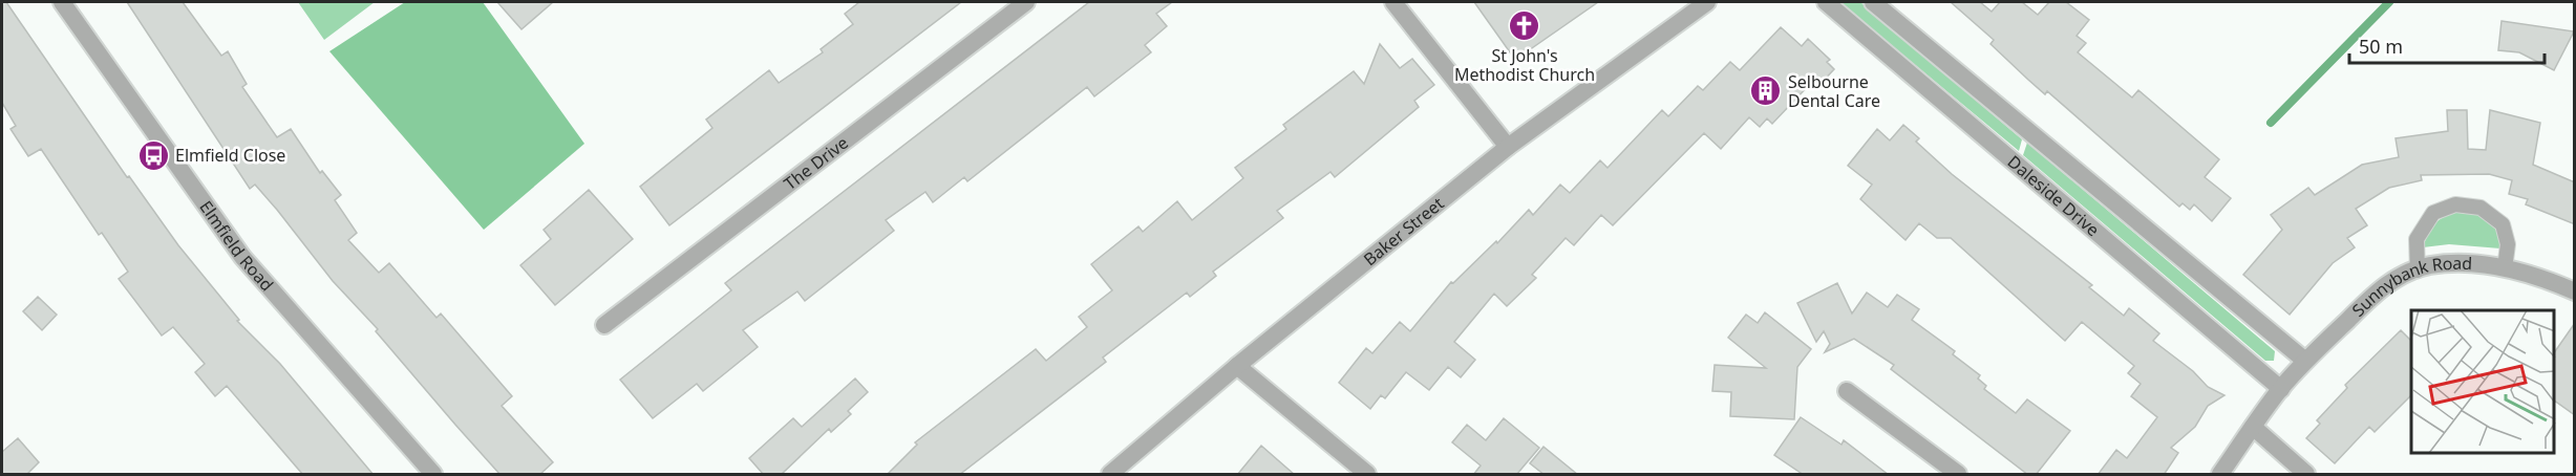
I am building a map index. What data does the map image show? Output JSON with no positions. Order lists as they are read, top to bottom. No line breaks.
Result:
{"streets":{"street":["The Drive","Daleside Drive","Baker Street","Elmfield Road","Sunnybank Road"]},"crossings":[["Daleside Drive","Sunnybank Road"]],"places":{"church":["St John's Methodist Church"],"building":["Selbourne Dental Care"],"bus stop":["Elmfield Close"]},"scale_bar":"50 m"}
